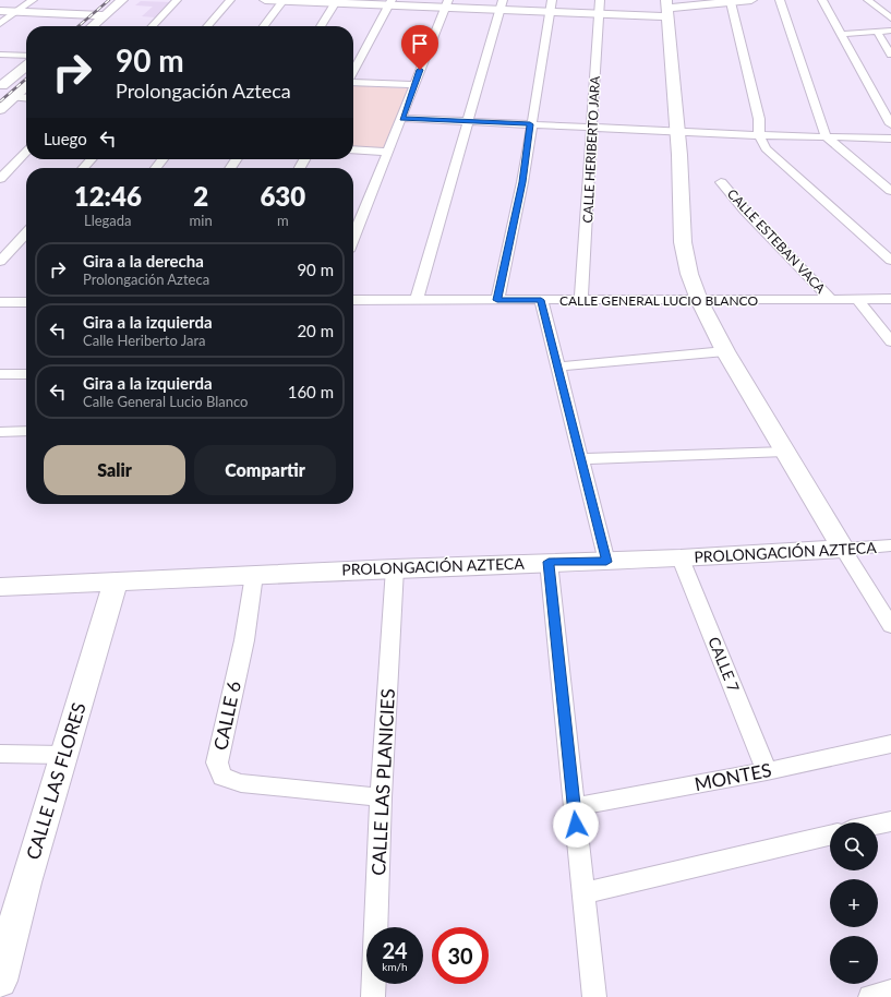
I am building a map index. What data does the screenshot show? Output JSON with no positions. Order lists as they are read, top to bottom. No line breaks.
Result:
{"streets":{"street":["CALLE HERIBERTO JARA","CALLE ESTEBAN VACA","CALLE GENERAL LUCIO BLANCO","PROLONGACIÓN AZTECA","CALLE 7","CALLE 6","MONTES","CALLE LAS FLORES","CALLE LAS PLANICIES"]},"crossings":[["CALLE HERIBERTO JARA","CALLE GENERAL LUCIO BLANCO"],["CALLE ESTEBAN VACA","CALLE GENERAL LUCIO BLANCO"],["PROLONGACIÓN AZTECA","CALLE 7"],["PROLONGACIÓN AZTECA","CALLE 6"],["PROLONGACIÓN AZTECA","CALLE LAS FLORES"],["PROLONGACIÓN AZTECA","CALLE LAS PLANICIES"],["CALLE 7","MONTES"],["CALLE 6","CALLE LAS PLANICIES"]],"page":{"turn":["90 m","Prolongación Azteca"],"then":"Luego","eta":["12:46","Llegada","2","min","630","m"],"list":[{"name":"Gira a la derecha","note":"Prolongación Azteca","value":"90 m"},{"name":"Gira a la izquierda","note":"Calle Heriberto Jara","value":"20 m"},{"name":"Gira a la izquierda","note":"Calle General Lucio Blanco","value":"160 m"}],"buttons":["Salir","Compartir"],"map_buttons":["+","−"],"speed":"24 km/h","limit":"30"}}
